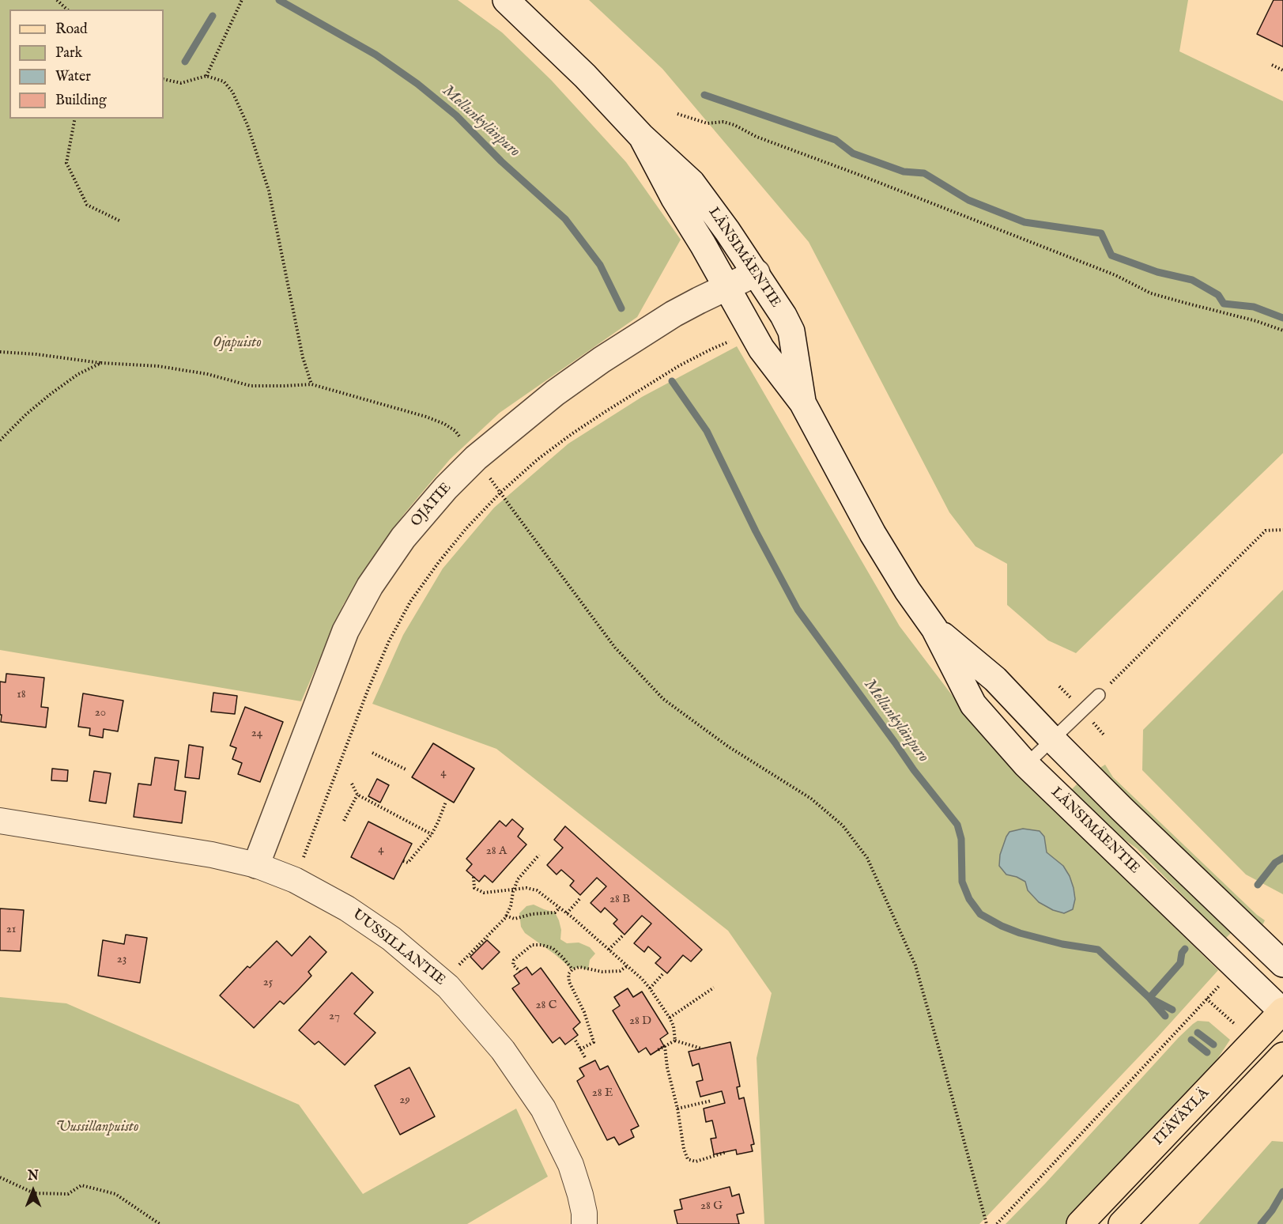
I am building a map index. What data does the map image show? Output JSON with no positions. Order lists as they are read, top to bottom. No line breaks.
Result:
{"streets":{"main road":["LÄNSIMÄENTIE","OJATIE","ITÄVÄYLÄ"],"street":["UUSSILLANTIE"]},"crossings":[["LÄNSIMÄENTIE","OJATIE"],["LÄNSIMÄENTIE","ITÄVÄYLÄ"],["OJATIE","UUSSILLANTIE"]],"water":["Mellunkylänpuro"],"parks":["Ojapuisto","Uussillanpuisto"],"house_numbers":["18","20","24","4","4","28 A","28 B","21","23","25","28 C","27","28 D","28 E","29","28 G"],"legend":["Road","Park","Water","Building"],"north":"top"}
